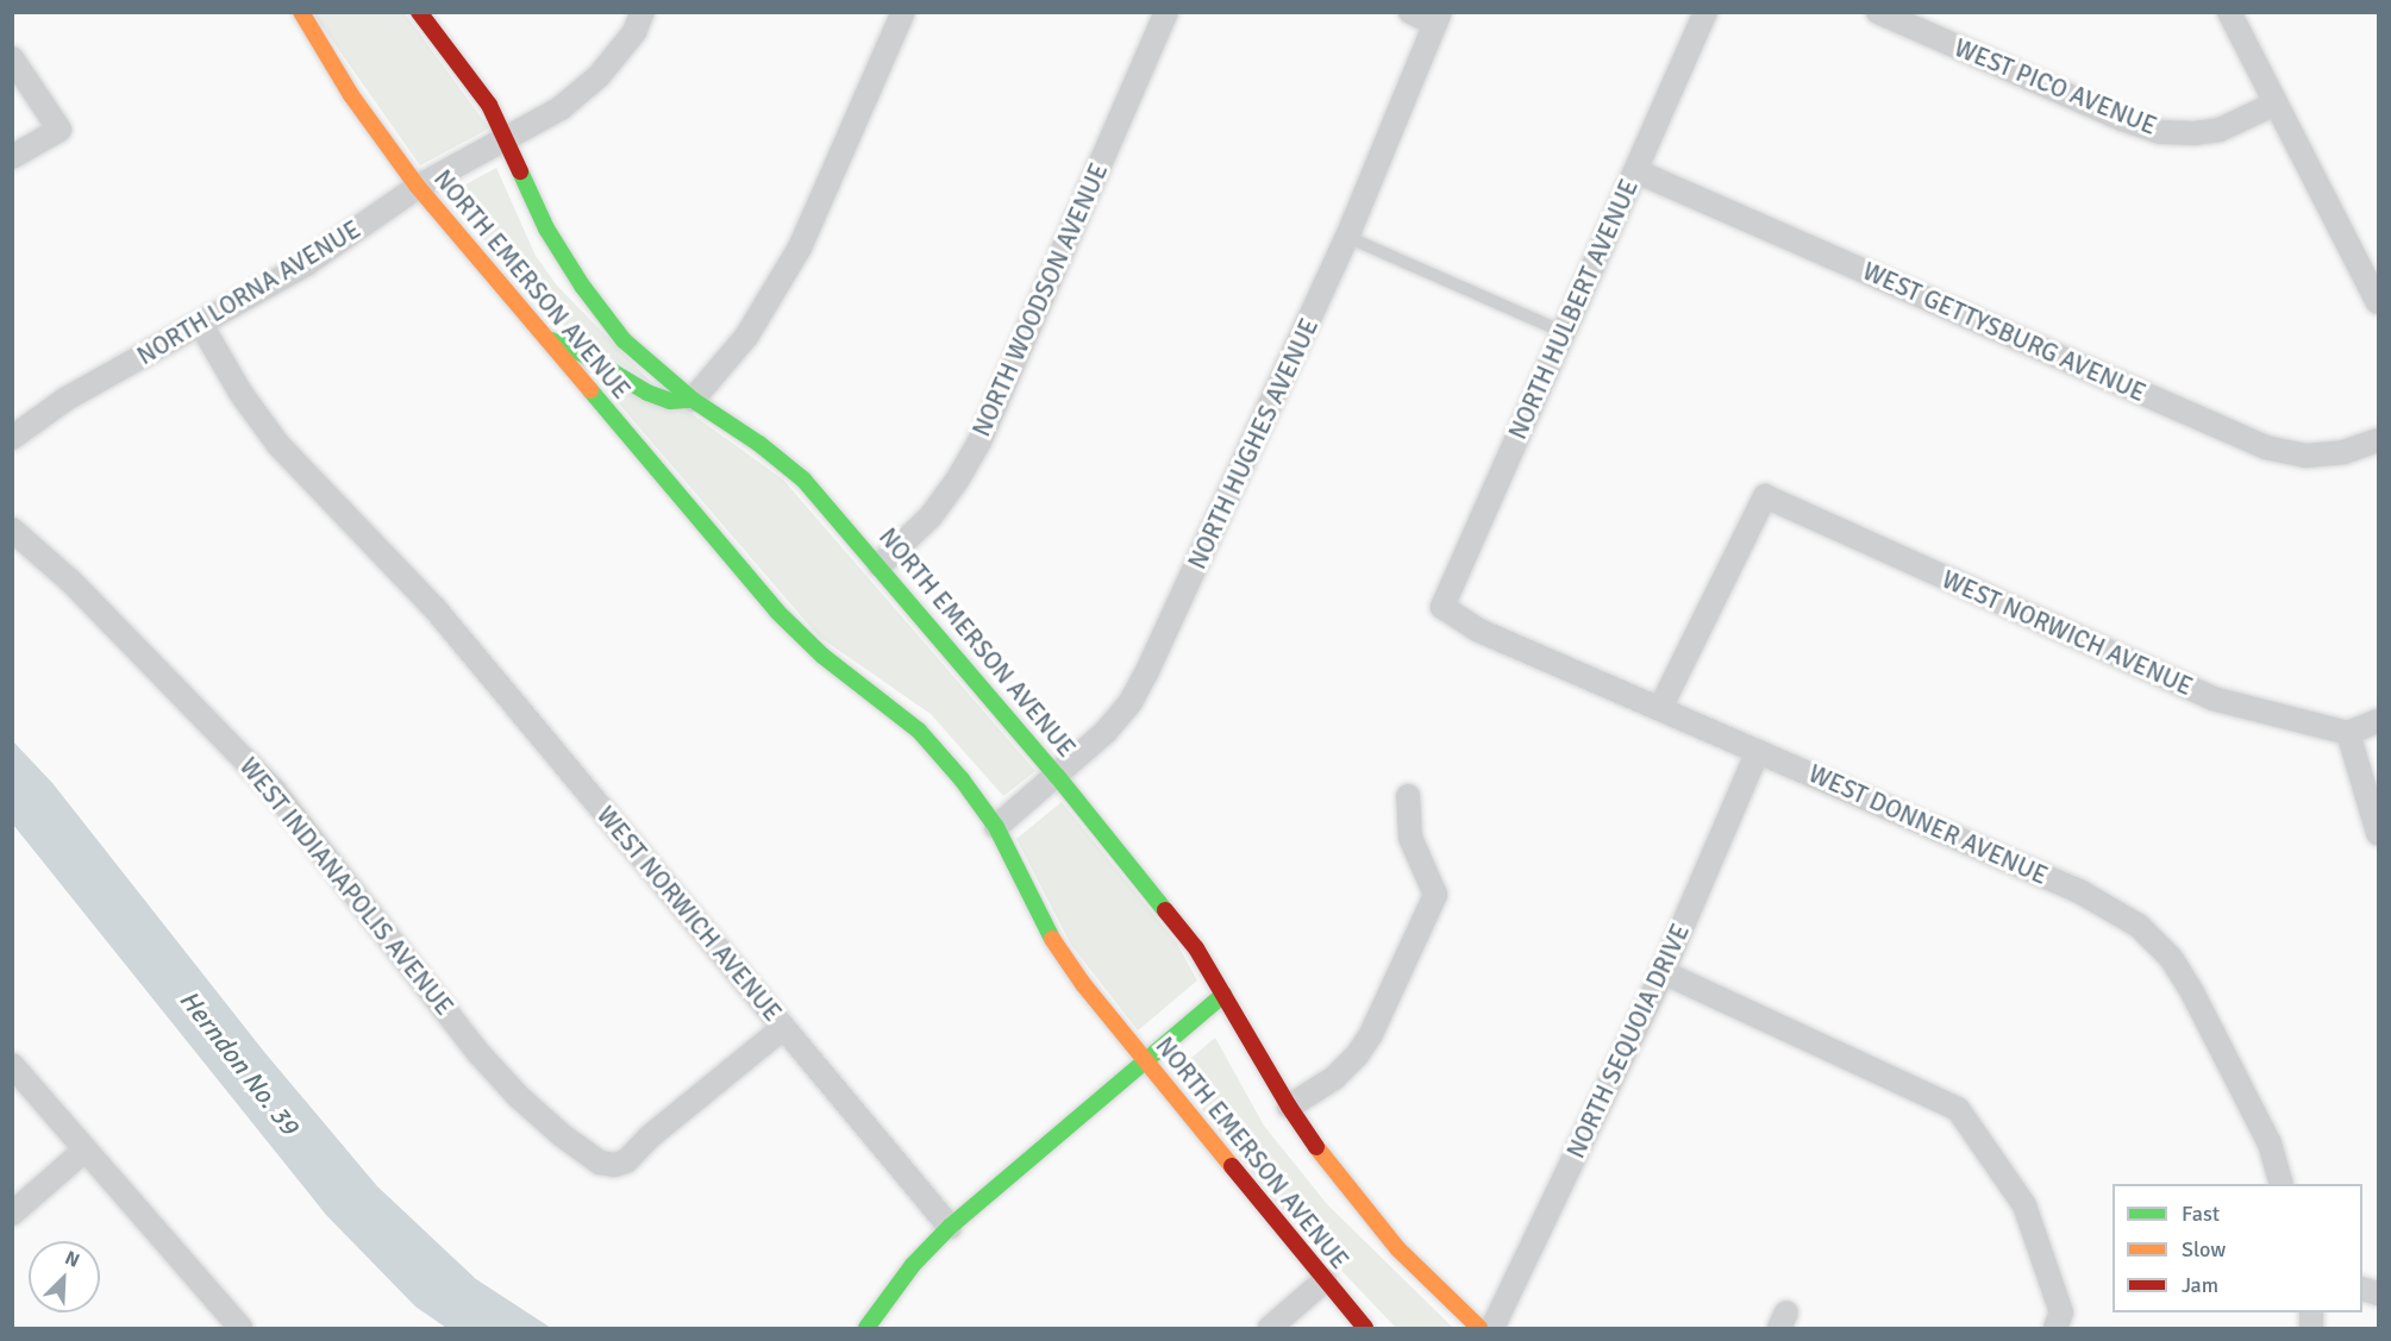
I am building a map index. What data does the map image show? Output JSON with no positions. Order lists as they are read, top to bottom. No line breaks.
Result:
{"streets":{"street":["WEST PICO AVENUE","NORTH EMERSON AVENUE","NORTH LORNA AVENUE","NORTH WOODSON AVENUE","NORTH HULBERT AVENUE","WEST GETTYSBURG AVENUE","NORTH HUGHES AVENUE","WEST NORWICH AVENUE","WEST DONNER AVENUE","WEST INDIANAPOLIS AVENUE","NORTH SEQUOIA DRIVE"]},"crossings":[["NORTH EMERSON AVENUE","NORTH LORNA AVENUE"],["NORTH EMERSON AVENUE","NORTH WOODSON AVENUE"],["NORTH EMERSON AVENUE","NORTH HUGHES AVENUE"],["NORTH LORNA AVENUE","WEST NORWICH AVENUE"],["NORTH HULBERT AVENUE","WEST GETTYSBURG AVENUE"],["NORTH HULBERT AVENUE","WEST DONNER AVENUE"],["WEST NORWICH AVENUE","WEST DONNER AVENUE"],["WEST NORWICH AVENUE","WEST INDIANAPOLIS AVENUE"],["WEST DONNER AVENUE","NORTH SEQUOIA DRIVE"]],"water":["Herndon No. 39"],"legend":["Fast","Slow","Jam"],"north":"top right"}
